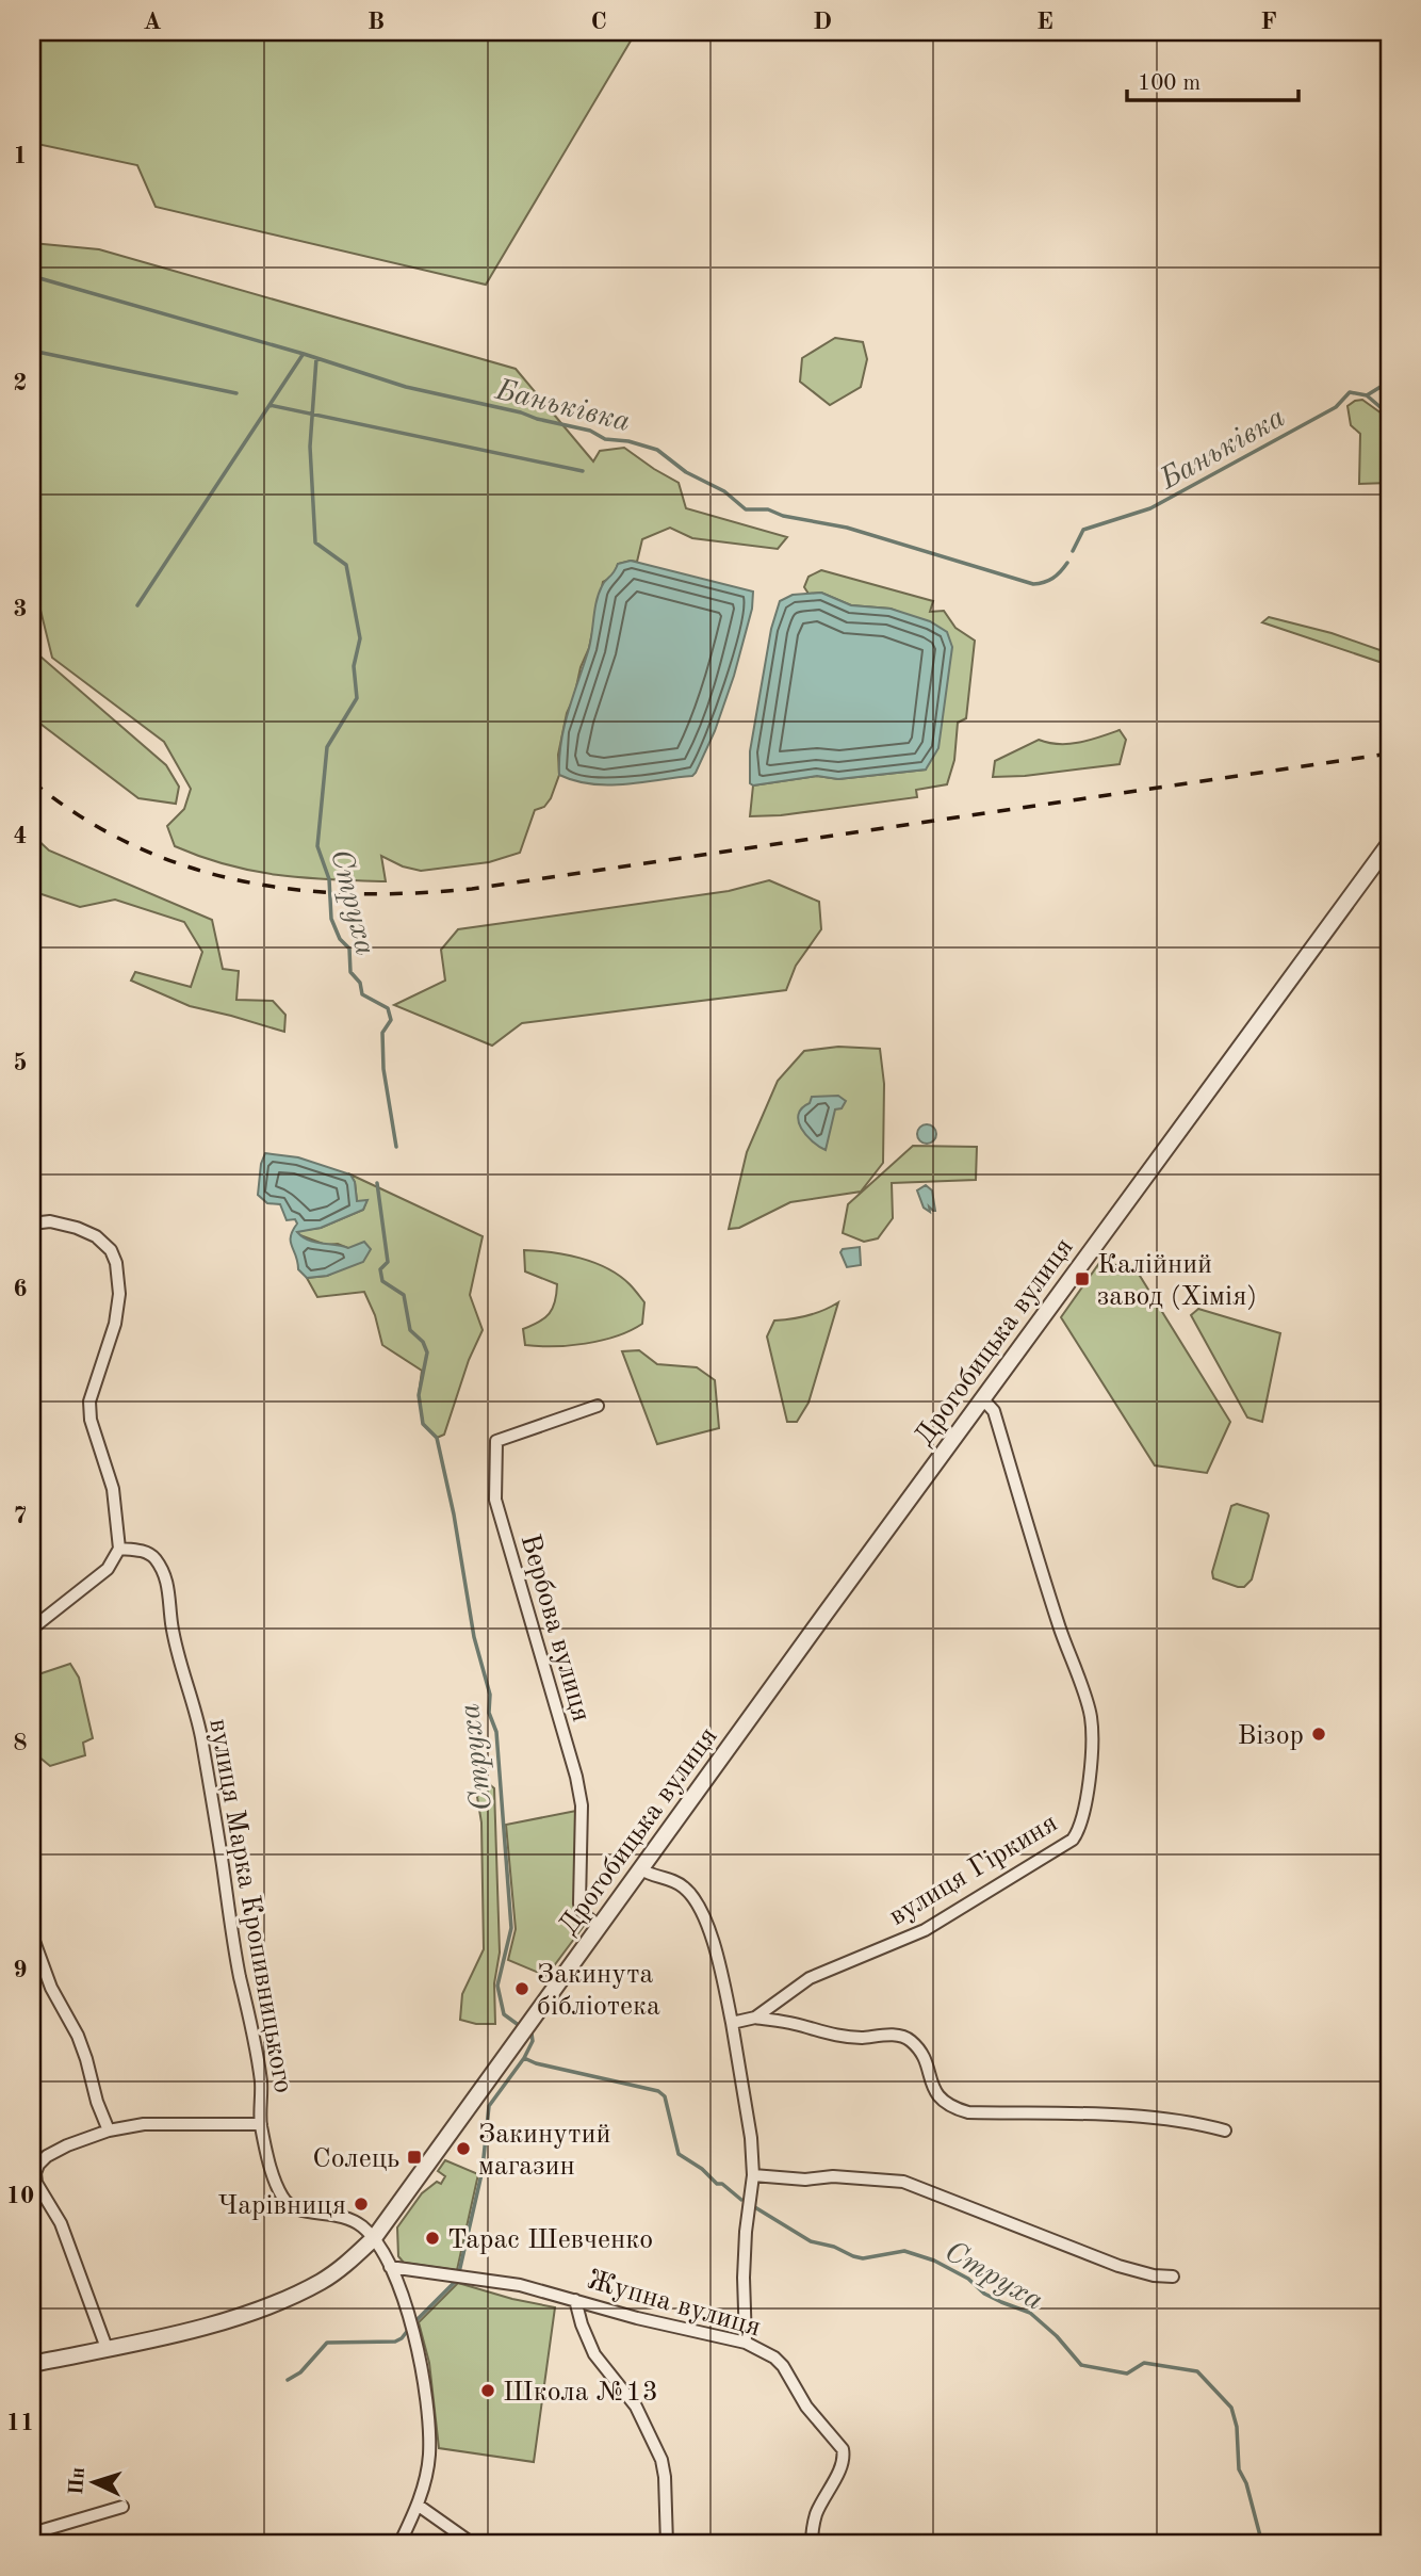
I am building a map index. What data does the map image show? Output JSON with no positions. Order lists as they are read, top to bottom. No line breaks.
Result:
{"streets":{"street":["Дрогобицька вулиця","Вербова вулиця","вулиця Гіркиня","вулиця Марка Кропивницького","Жупна вулиця"]},"crossings":[["Дрогобицька вулиця","Вербова вулиця"],["Дрогобицька вулиця","вулиця Гіркиня"],["Дрогобицька вулиця","вулиця Марка Кропивницького"]],"water":["Баньківка","Струха"],"places":{"transit":["Калійний завод (Хімія)","Солець"],"other":["Візор","Закинута бібліотека","Закинутий магазин","Чарівниця","Тарас Шевченко","Школа №13"]},"scale_bar":"100 m","north":"left","grid":{"columns":["A","B","C","D","E","F"],"rows":["1","2","3","4","5","6","7","8","9","10","11"]}}
